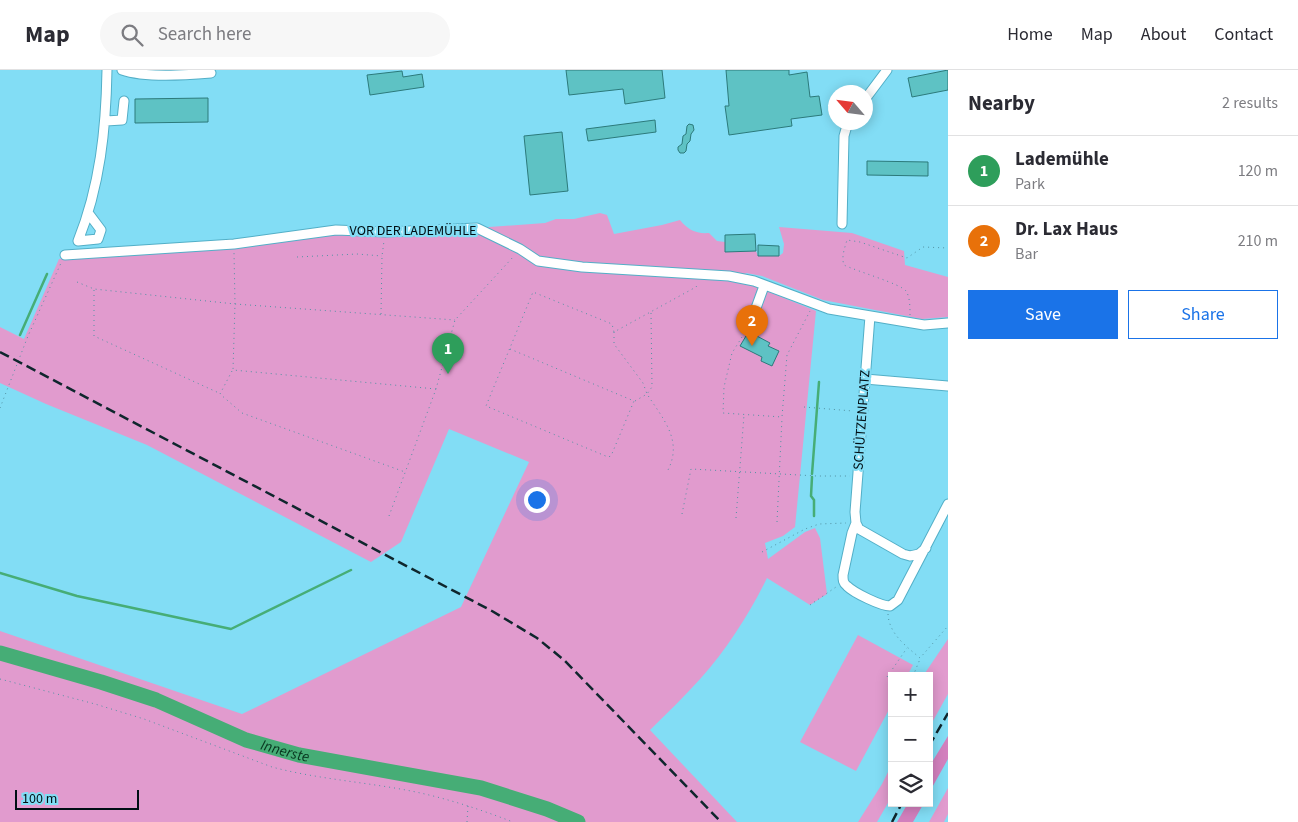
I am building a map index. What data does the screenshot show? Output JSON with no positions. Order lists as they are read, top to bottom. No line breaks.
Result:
{"streets":{"street":["VOR DER LADEMÜHLE","SCHÜTZENPLATZ"]},"crossings":[["VOR DER LADEMÜHLE","SCHÜTZENPLATZ"]],"water":["Innerste"],"scale_bar":"100 m","north":"top left","page":{"header":"Map","search":"Search here","nav":["Home","Map","About","Contact"],"heading":["Nearby","2 results"],"list":[{"mark":"1","name":"Lademühle","note":"Park","value":"120 m"},{"mark":"2","name":"Dr. Lax Haus","note":"Bar","value":"210 m"}],"buttons":["Save","Share"],"pins":["2","1"],"map_buttons":["+","−"],"scale":"100 m"}}
